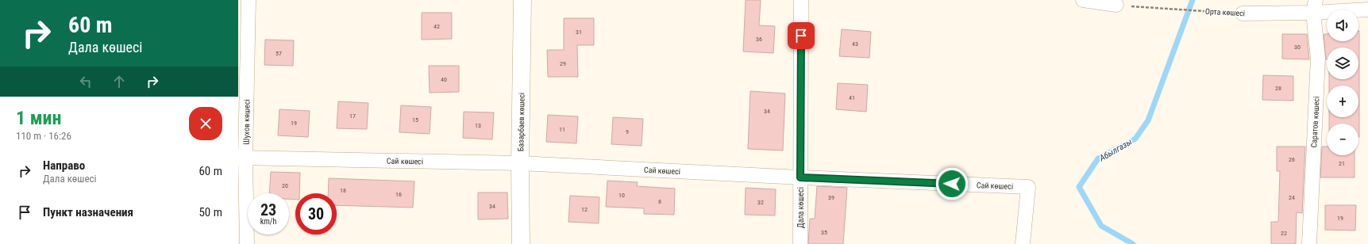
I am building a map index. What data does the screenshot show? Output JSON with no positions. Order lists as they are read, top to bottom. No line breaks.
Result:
{"streets":{"street":["Орта көшесі","Шухов көшесі","Базарбаев көшесі","Саратов көшесі","Сай көшесі","Дала көшесі"]},"crossings":[["Орта көшесі","Саратов көшесі"],["Шухов көшесі","Сай көшесі"],["Базарбаев көшесі","Сай көшесі"],["Сай көшесі","Дала көшесі"]],"water":["Абылгазы"],"house_numbers":["42","31","36","43","30","57","29","40","28","41","34","17","15","19","13","11","9","26","21","20","18","16","10","39","24","8","32","34","12","19","35","22"],"page":{"turn":["60 m","Дала көшесі"],"map_buttons":["+","−"],"heading":["1 мин","110 m · 16:26"],"list":[{"name":"Направо","note":"Дала көшесі","value":"60 m"},{"name":"Пункт назначения","value":"50 m"}],"speed":"23 km/h","limit":"30"}}
